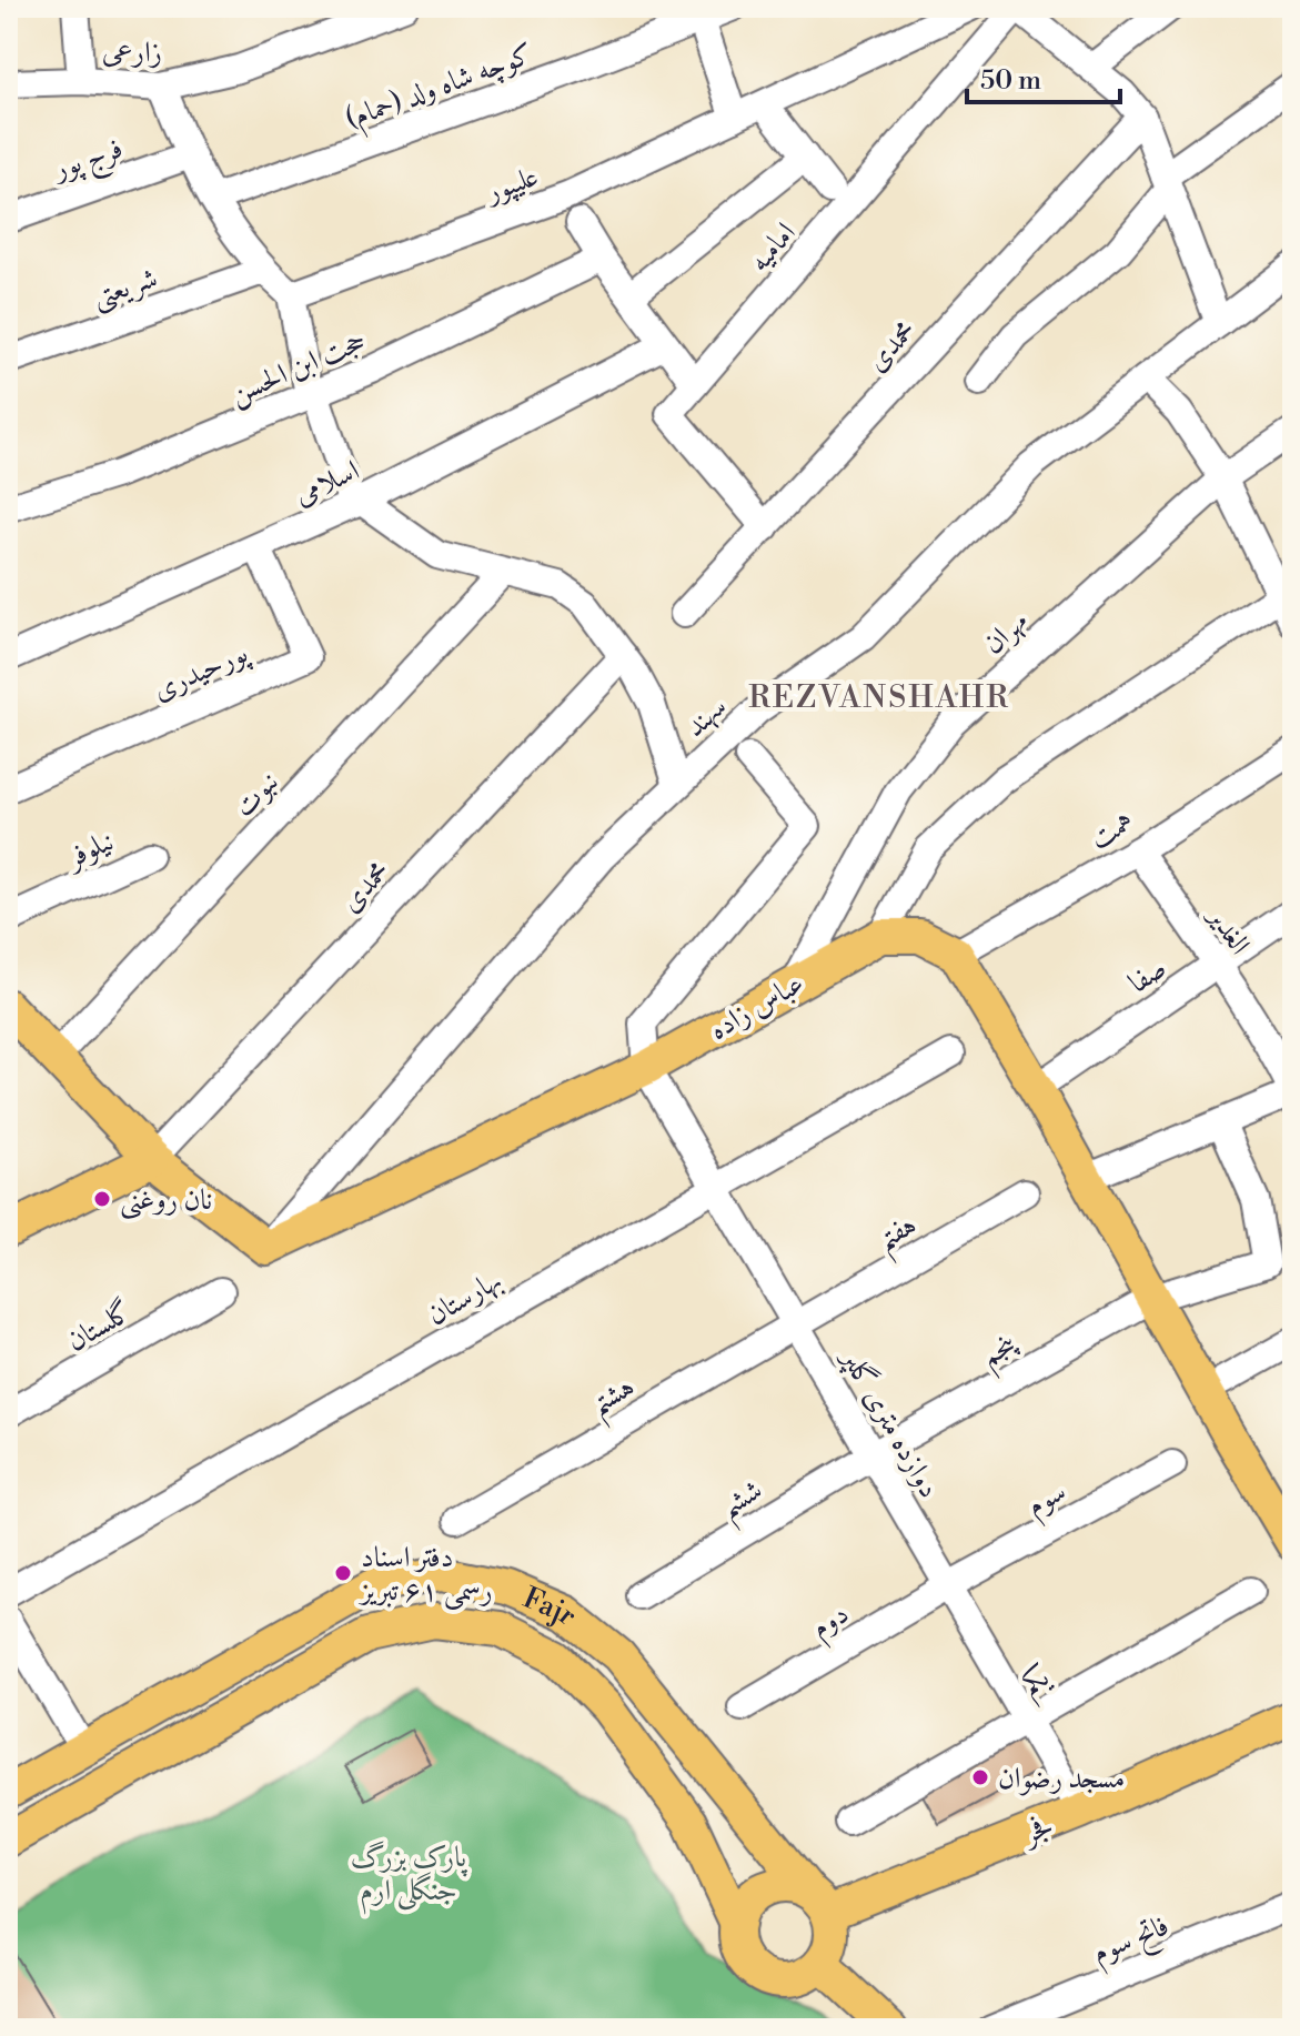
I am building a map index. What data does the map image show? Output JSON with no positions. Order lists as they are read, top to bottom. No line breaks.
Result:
{"streets":{"main road":["عباس زاده","Fajr","فجر"],"street":["زارعی","کوچه شاه ولد (حمام)","فرج پور","علیپور","امامیه","شریعتی","محمدی","حجت ابن الحسن","اسلامی","مهران","پورحیدری","سهند","نبوت","همت","نیلوفر","الغدیر","صفا","هفتم","بهارستان","گلستان","پنجم","هشتم","دوازده متری گلپر","ششم","سوم","دوم","یکم","فاتح سوم"]},"crossings":[["امامیه","محمدی"],["اسلامی","پورحیدری"],["مهران","عباس زاده"],["سهند","عباس زاده"],["همت","الغدیر"],["الغدیر","صفا"],["عباس زاده","دوازده متری گلپر"],["هفتم","هشتم"],["هفتم","دوازده متری گلپر"],["بهارستان","دوازده متری گلپر"],["پنجم","دوازده متری گلپر"],["پنجم","ششم"],["هشتم","دوازده متری گلپر"],["دوازده متری گلپر","ششم"],["دوازده متری گلپر","سوم"],["دوازده متری گلپر","دوم"],["دوازده متری گلپر","یکم"],["دوازده متری گلپر","فجر"],["سوم","دوم"],["Fajr","فجر"]],"districts":["REZVANSHAHR"],"parks":["پارک بزرگ جنگلی ارم"],"places":["نان روغنی","دفتر اسناد رسمی ۶۱ تبریز","مسجد رضوان"],"scale_bar":"50 m"}
